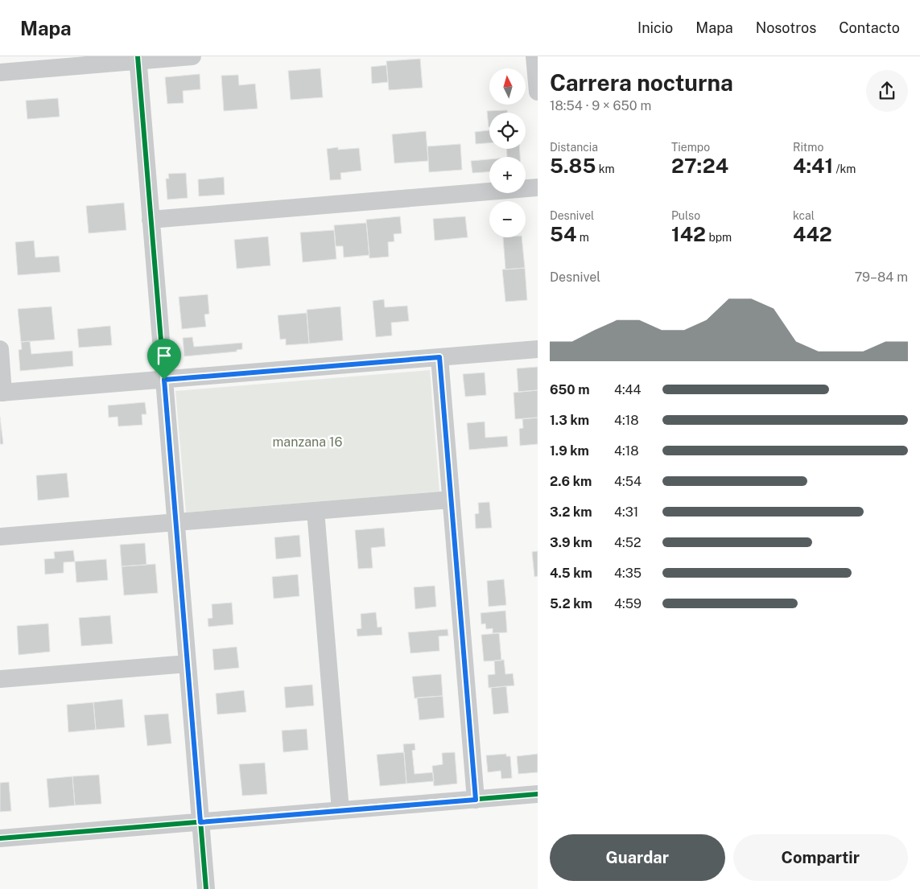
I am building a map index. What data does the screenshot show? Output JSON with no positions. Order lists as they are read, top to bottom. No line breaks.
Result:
{"parks":["manzana 16"],"north":"top","page":{"header":"Mapa","nav":["Inicio","Mapa","Nosotros","Contacto"],"heading":["Carrera nocturna","18:54 · 9 × 650 m"],"map_buttons":["+","−"],"stats":[["Distancia","5.85 km"],["Tiempo","27:24"],["Ritmo","4:41 /km"],["Desnivel","54 m"],["Pulso","142 bpm"],["kcal","442"]],"chart":["Desnivel","79–84 m"],"list":[{"name":"650 m","note":"4:44"},{"name":"1.3 km","note":"4:18"},{"name":"1.9 km","note":"4:18"},{"name":"2.6 km","note":"4:54"},{"name":"3.2 km","note":"4:31"},{"name":"3.9 km","note":"4:52"},{"name":"4.5 km","note":"4:35"},{"name":"5.2 km","note":"4:59"}],"buttons":["Guardar","Compartir"]}}
